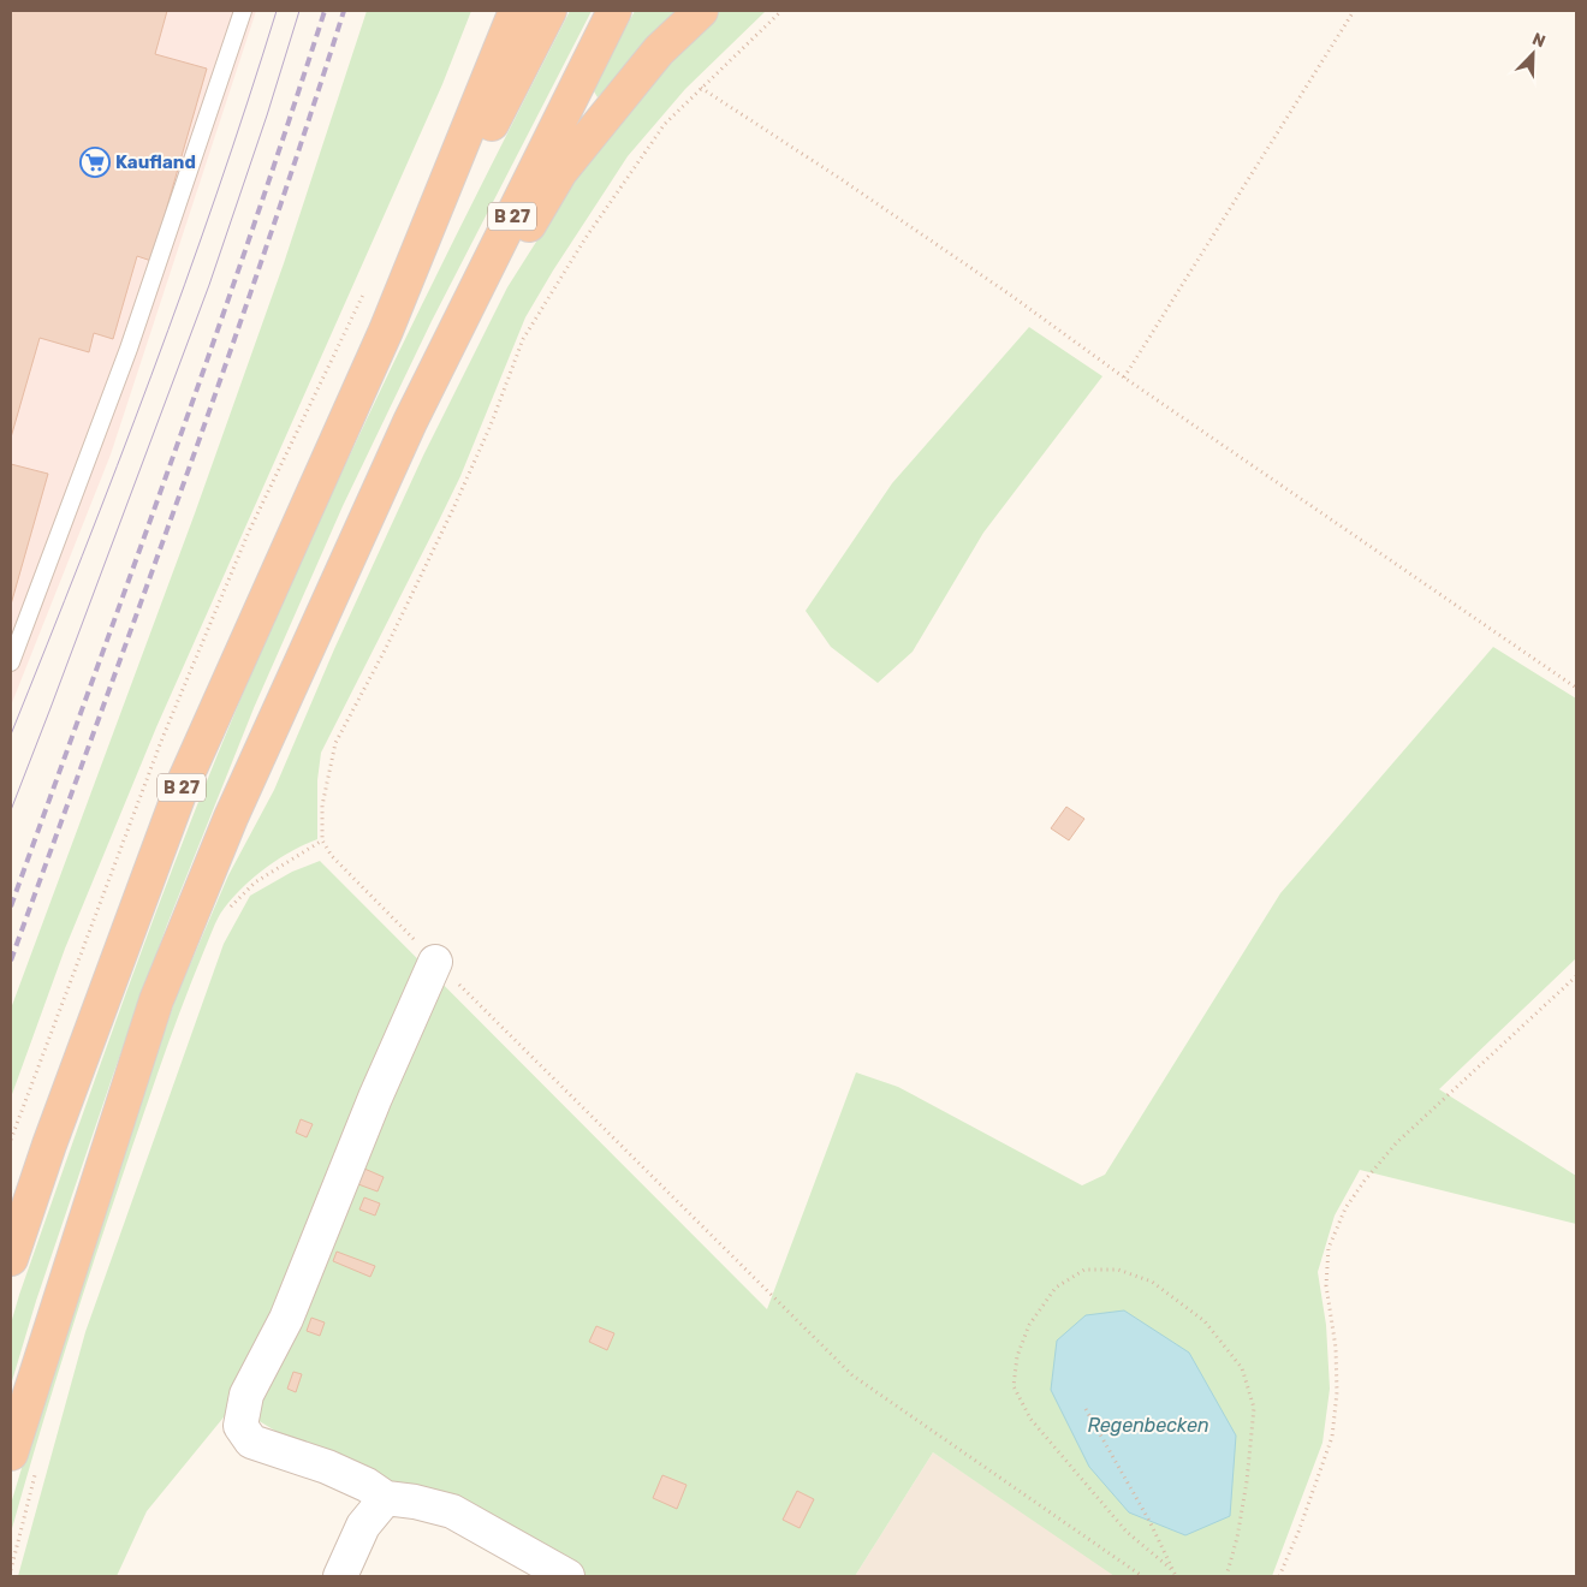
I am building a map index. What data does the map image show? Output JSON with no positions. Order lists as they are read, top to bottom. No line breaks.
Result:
{"streets":{"highway":["B 27"]},"water":["Regenbecken"],"places":{"supermarket":["Kaufland"]},"north":"top right"}
